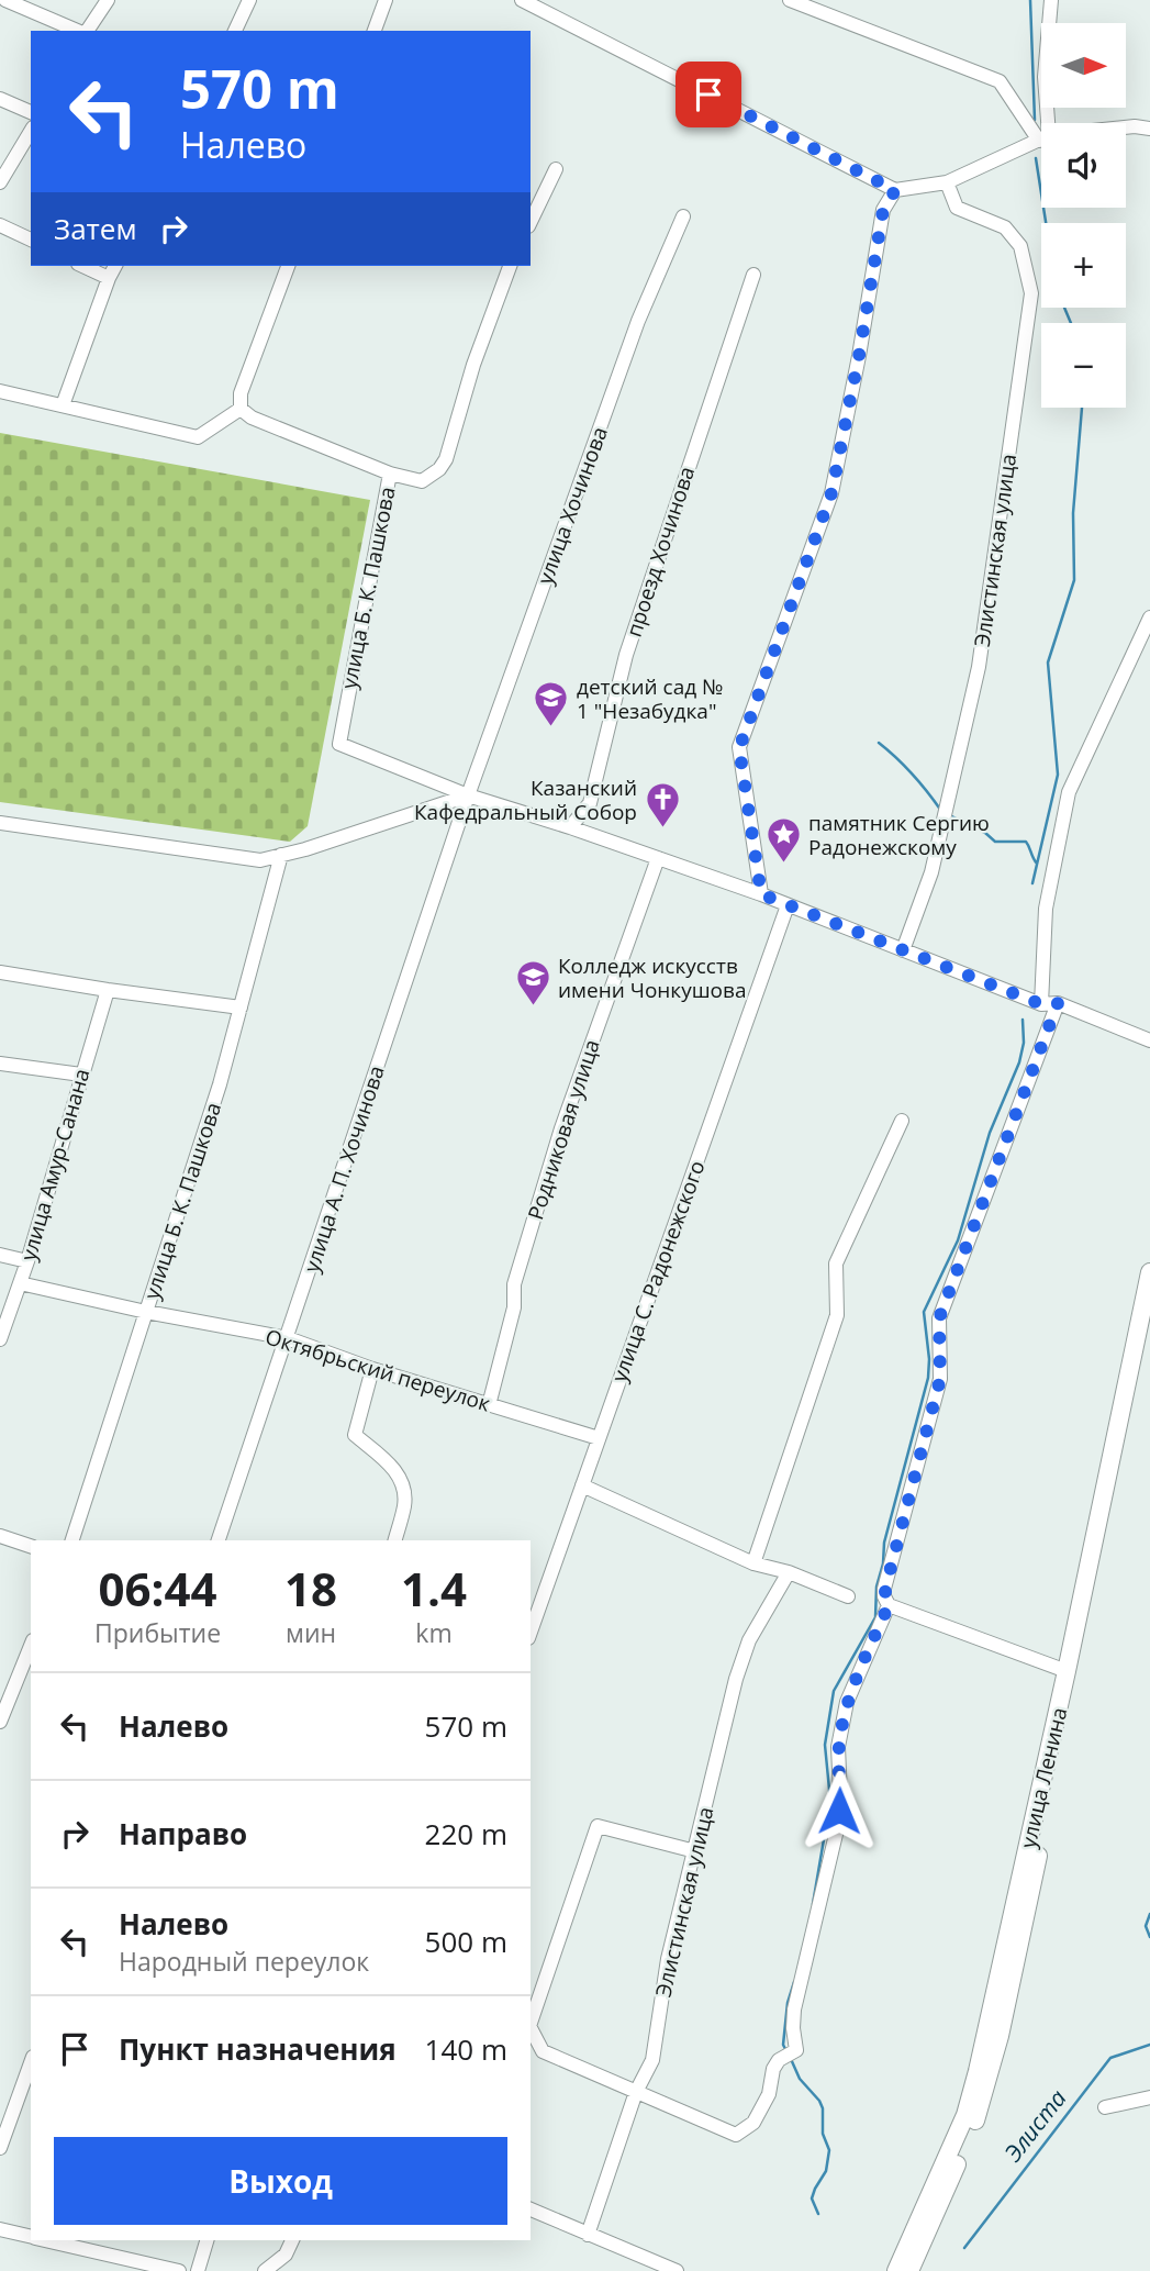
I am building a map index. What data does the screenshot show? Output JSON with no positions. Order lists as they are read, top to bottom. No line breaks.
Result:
{"streets":{"main road":["улица Ленина"],"street":["улица Хочинова","Элистинская улица","проезд Хочинова","улица Б. К. Пашкова","Родниковая улица","улица Амур-Санана","улица А. П. Хочинова","улица С. Радонежского","Октябрьский переулок"]},"crossings":[["улица Хочинова","улица Б. К. Пашкова"],["улица Хочинова","улица А. П. Хочинова"],["улица Б. К. Пашкова","улица А. П. Хочинова"],["улица Б. К. Пашкова","Октябрьский переулок"],["Родниковая улица","Октябрьский переулок"],["улица Амур-Санана","Октябрьский переулок"],["улица А. П. Хочинова","Октябрьский переулок"],["улица С. Радонежского","Октябрьский переулок"]],"water":["Элиста"],"places":{"school or university":["детский сад № 1 \"Незабудка\"","Колледж искусств имени Чонкушова"],"church":["Казанский Кафедральный Собор"],"place":["памятник Сергию Радонежскому"]},"north":"right","page":{"map_buttons":["+","−"],"turn":["570 m","Налево"],"then":"Затем","eta":["06:44","Прибытие","18","мин","1.4","km"],"list":[{"name":"Налево","value":"570 m"},{"name":"Направо","value":"220 m"},{"name":"Налево","note":"Народный переулок","value":"500 m"},{"name":"Пункт назначения","value":"140 m"}],"buttons":"Выход"}}
